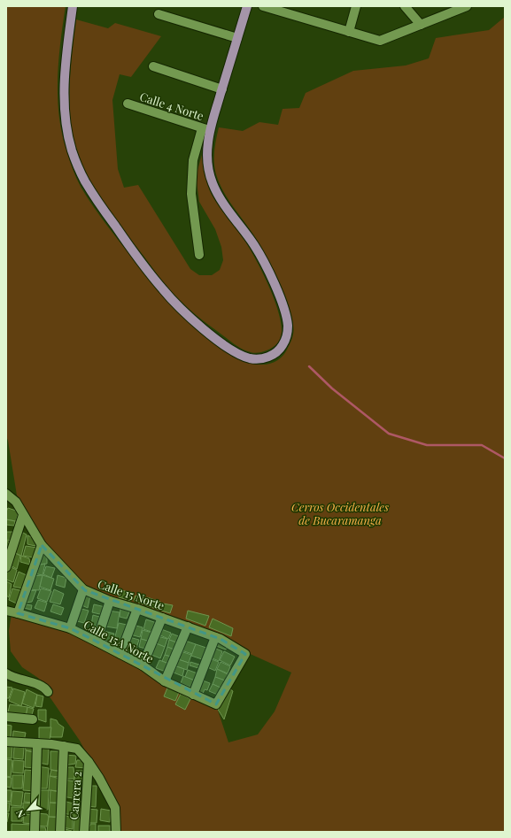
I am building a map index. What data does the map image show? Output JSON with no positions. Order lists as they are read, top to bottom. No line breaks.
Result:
{"streets":{"street":["Calle 4 Norte","Calle 15 Norte","Calle 15A Norte","Carrera 2"]},"crossings":[["Calle 15 Norte","Calle 15A Norte"]],"parks":["Cerros Occidentales de Bucaramanga"],"north":"bottom left"}
